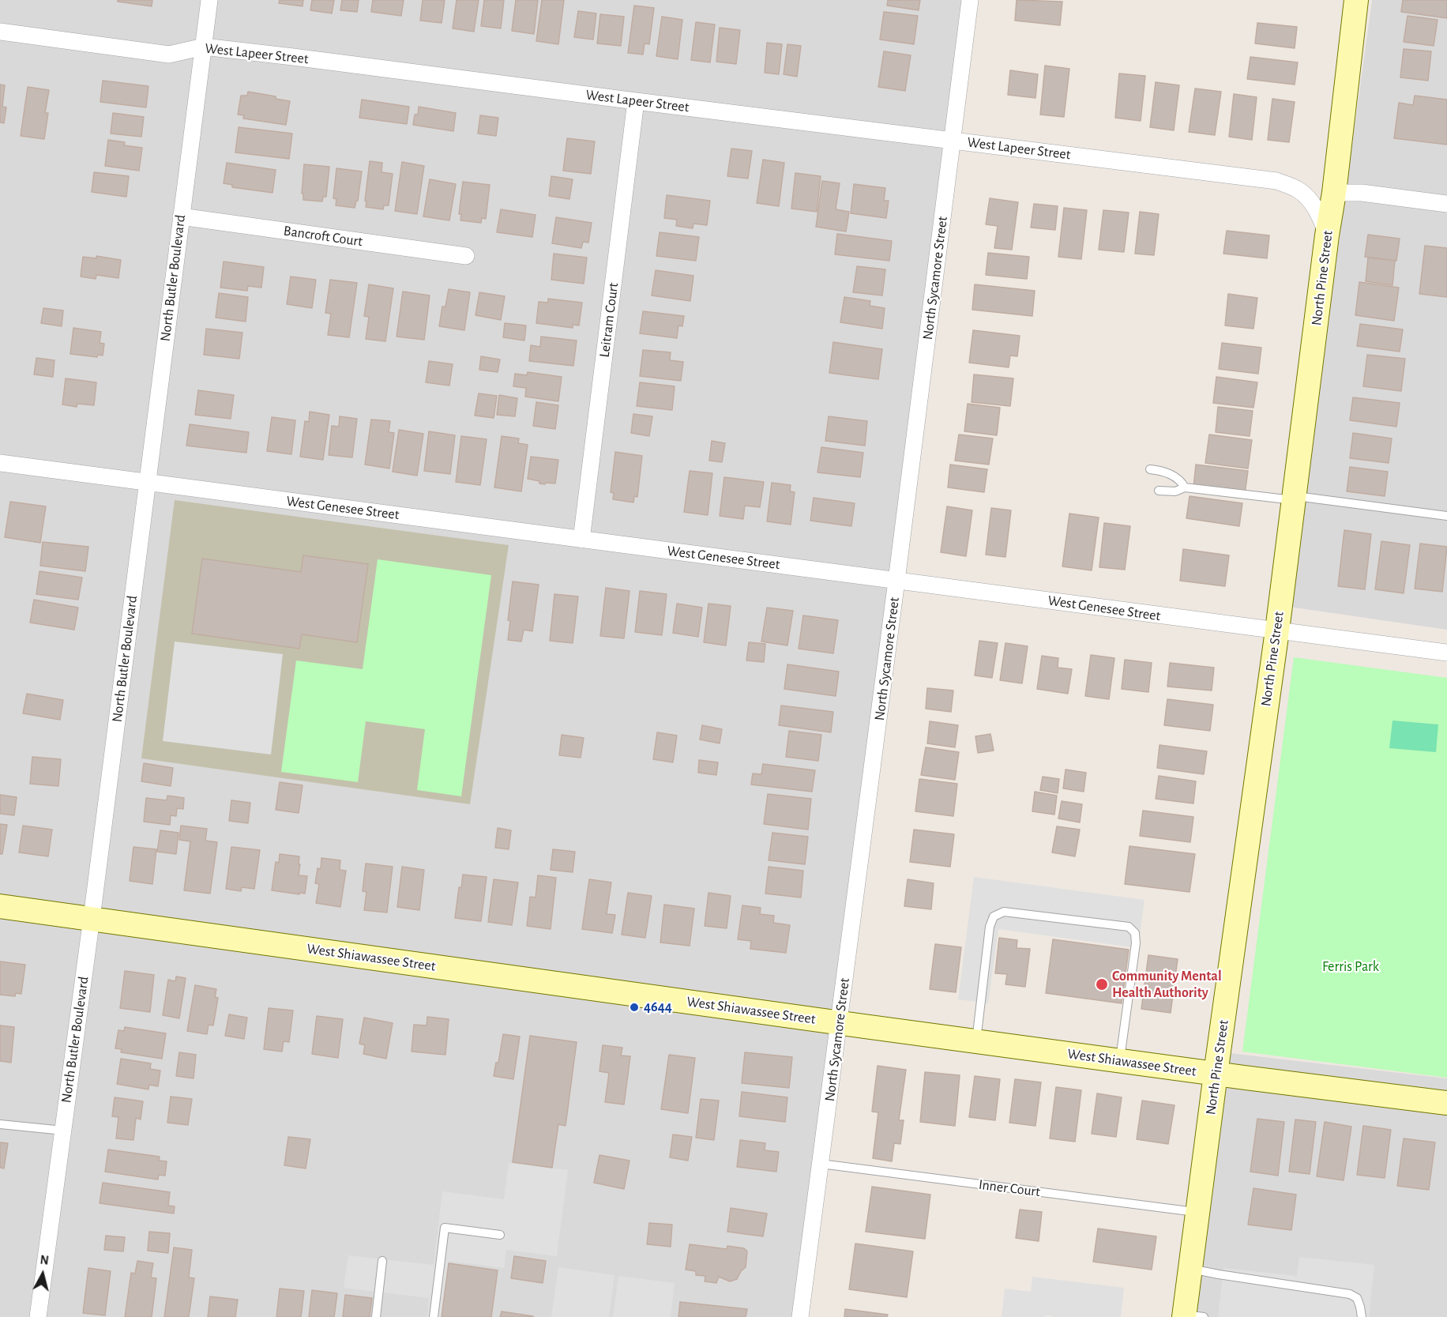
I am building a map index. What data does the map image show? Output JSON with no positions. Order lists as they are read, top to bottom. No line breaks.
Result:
{"streets":{"street":["West Lapeer Street","Bancroft Court","North Butler Boulevard","North Sycamore Street","North Pine Street","Leitram Court","West Genesee Street","West Shiawassee Street"],"lane":["Inner Court"]},"crossings":[["West Lapeer Street","North Butler Boulevard"],["West Lapeer Street","North Sycamore Street"],["West Lapeer Street","North Pine Street"],["West Lapeer Street","Leitram Court"],["Bancroft Court","North Butler Boulevard"],["North Butler Boulevard","West Genesee Street"],["North Butler Boulevard","West Shiawassee Street"],["North Sycamore Street","West Genesee Street"],["North Sycamore Street","West Shiawassee Street"],["North Sycamore Street","Inner Court"],["North Pine Street","West Genesee Street"],["North Pine Street","West Shiawassee Street"],["North Pine Street","Inner Court"],["Leitram Court","West Genesee Street"]],"parks":["Ferris Park"],"places":["Community Mental Health Authority","4644"],"north":"top"}
